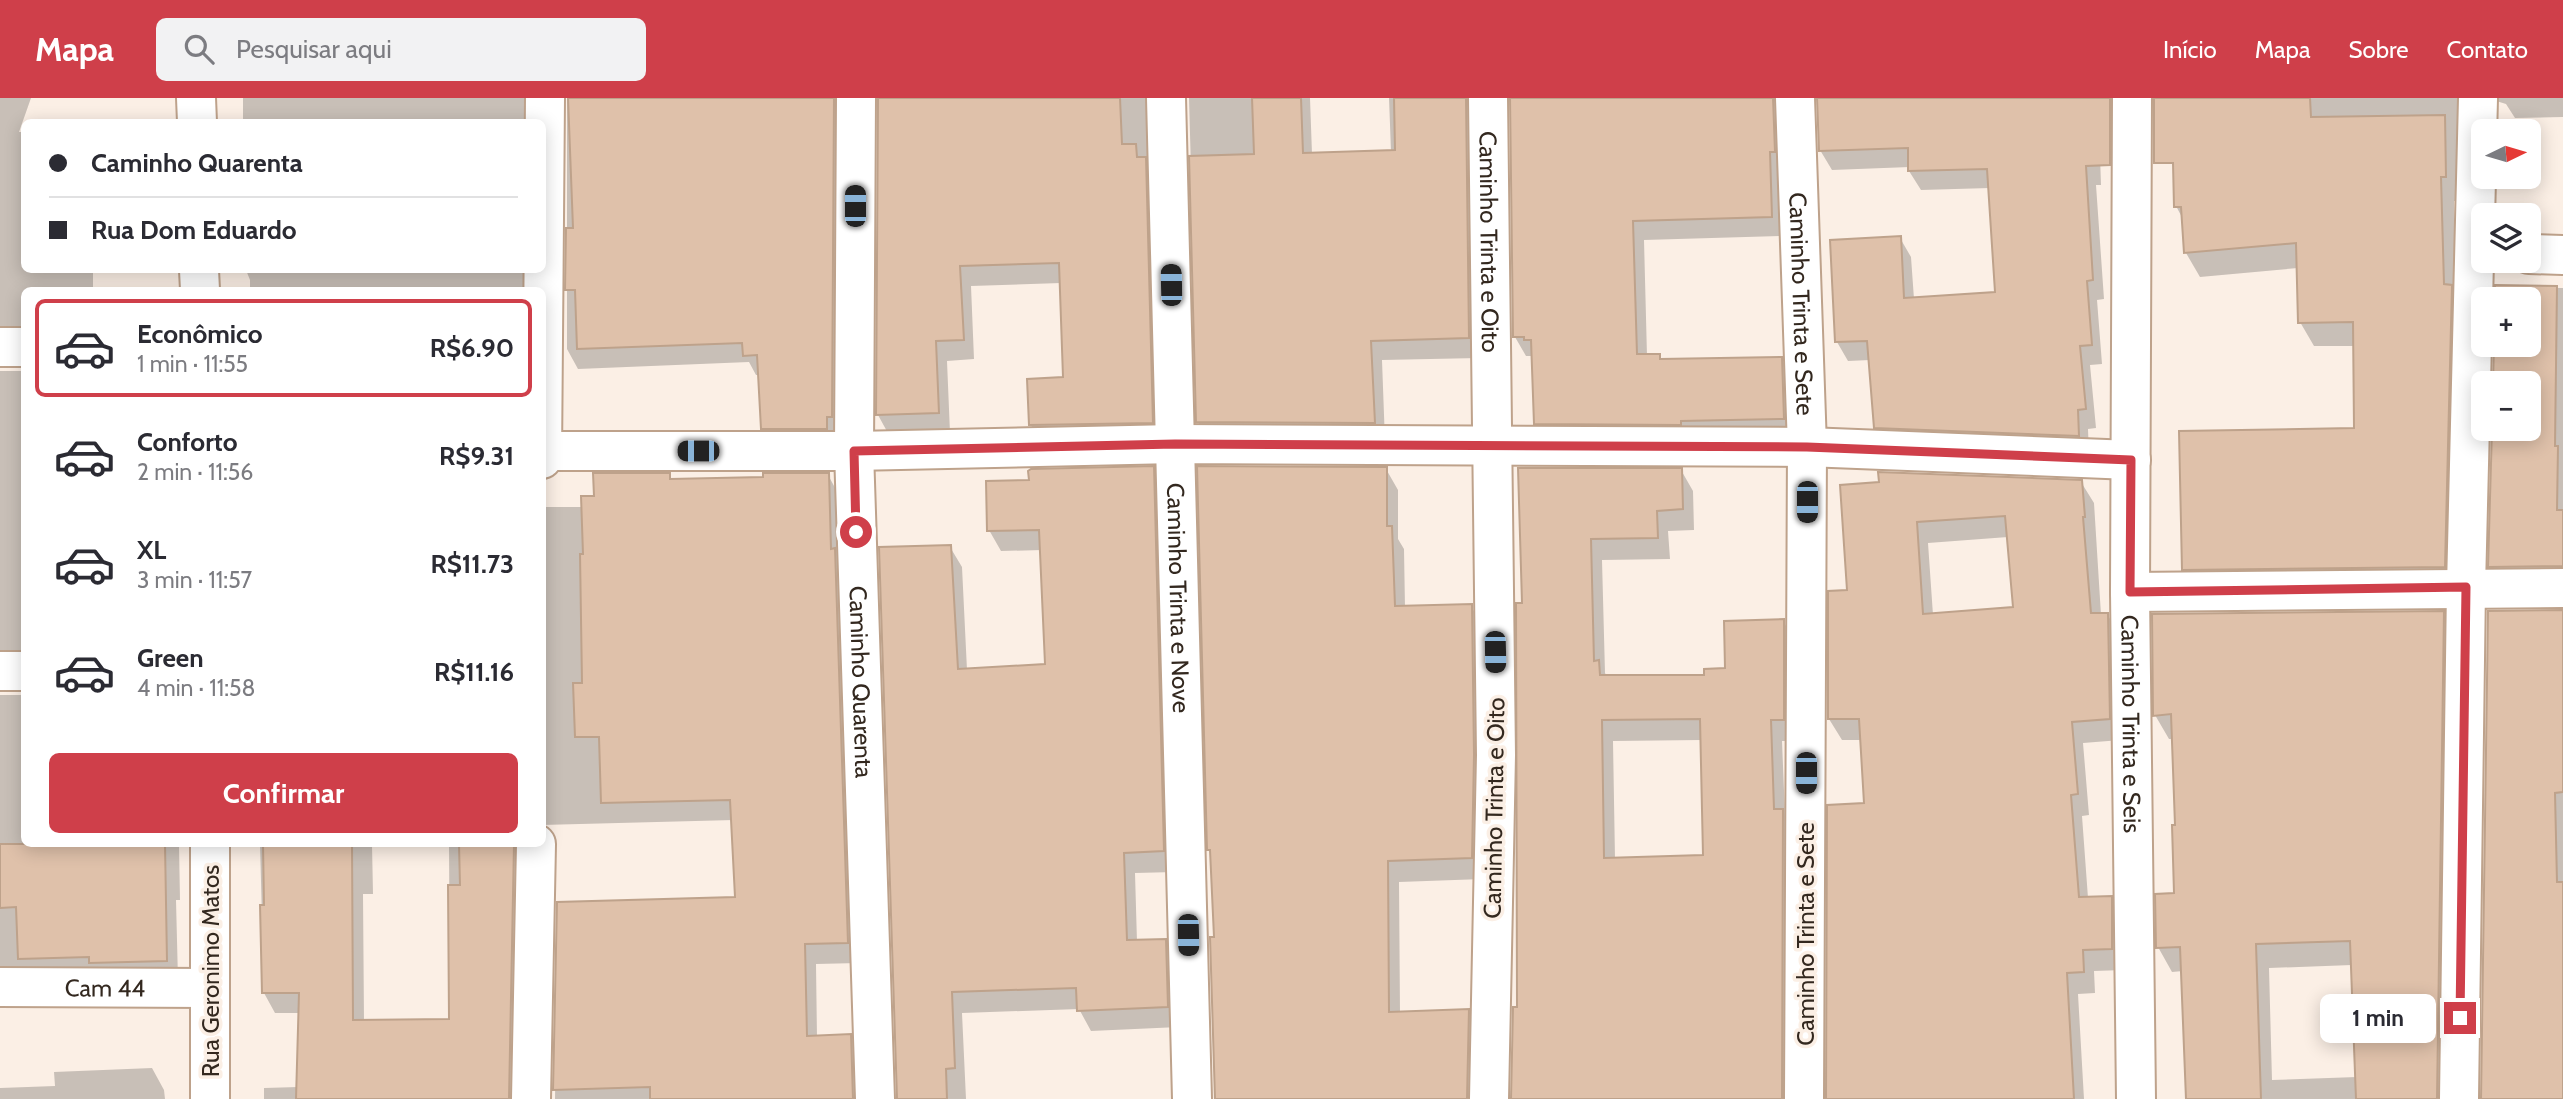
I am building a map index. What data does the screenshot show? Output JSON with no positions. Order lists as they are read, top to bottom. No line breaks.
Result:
{"streets":{"street":["Caminho Trinta e Oito","Caminho Trinta e Sete","Caminho Trinta e Nove","Caminho Quarenta","Caminho Trinta e Seis","Rua Geronimo Matos","Cam 44"]},"crossings":[["Rua Geronimo Matos","Cam 44"]],"north":"right","page":{"header":"Mapa","search":"Pesquisar aqui","nav":["Início","Mapa","Sobre","Contato"],"map_buttons":["+","−"],"banner":["Caminho Quarenta","Rua Dom Eduardo"],"list":[{"name":"Econômico","note":"1 min · 11:55","value":"R$6.90"},{"name":"Conforto","note":"2 min · 11:56","value":"R$9.31"},{"name":"XL","note":"3 min · 11:57","value":"R$11.73"},{"name":"Green","note":"4 min · 11:58","value":"R$11.16"}],"buttons":"Confirmar","bubble":"1 min"}}
